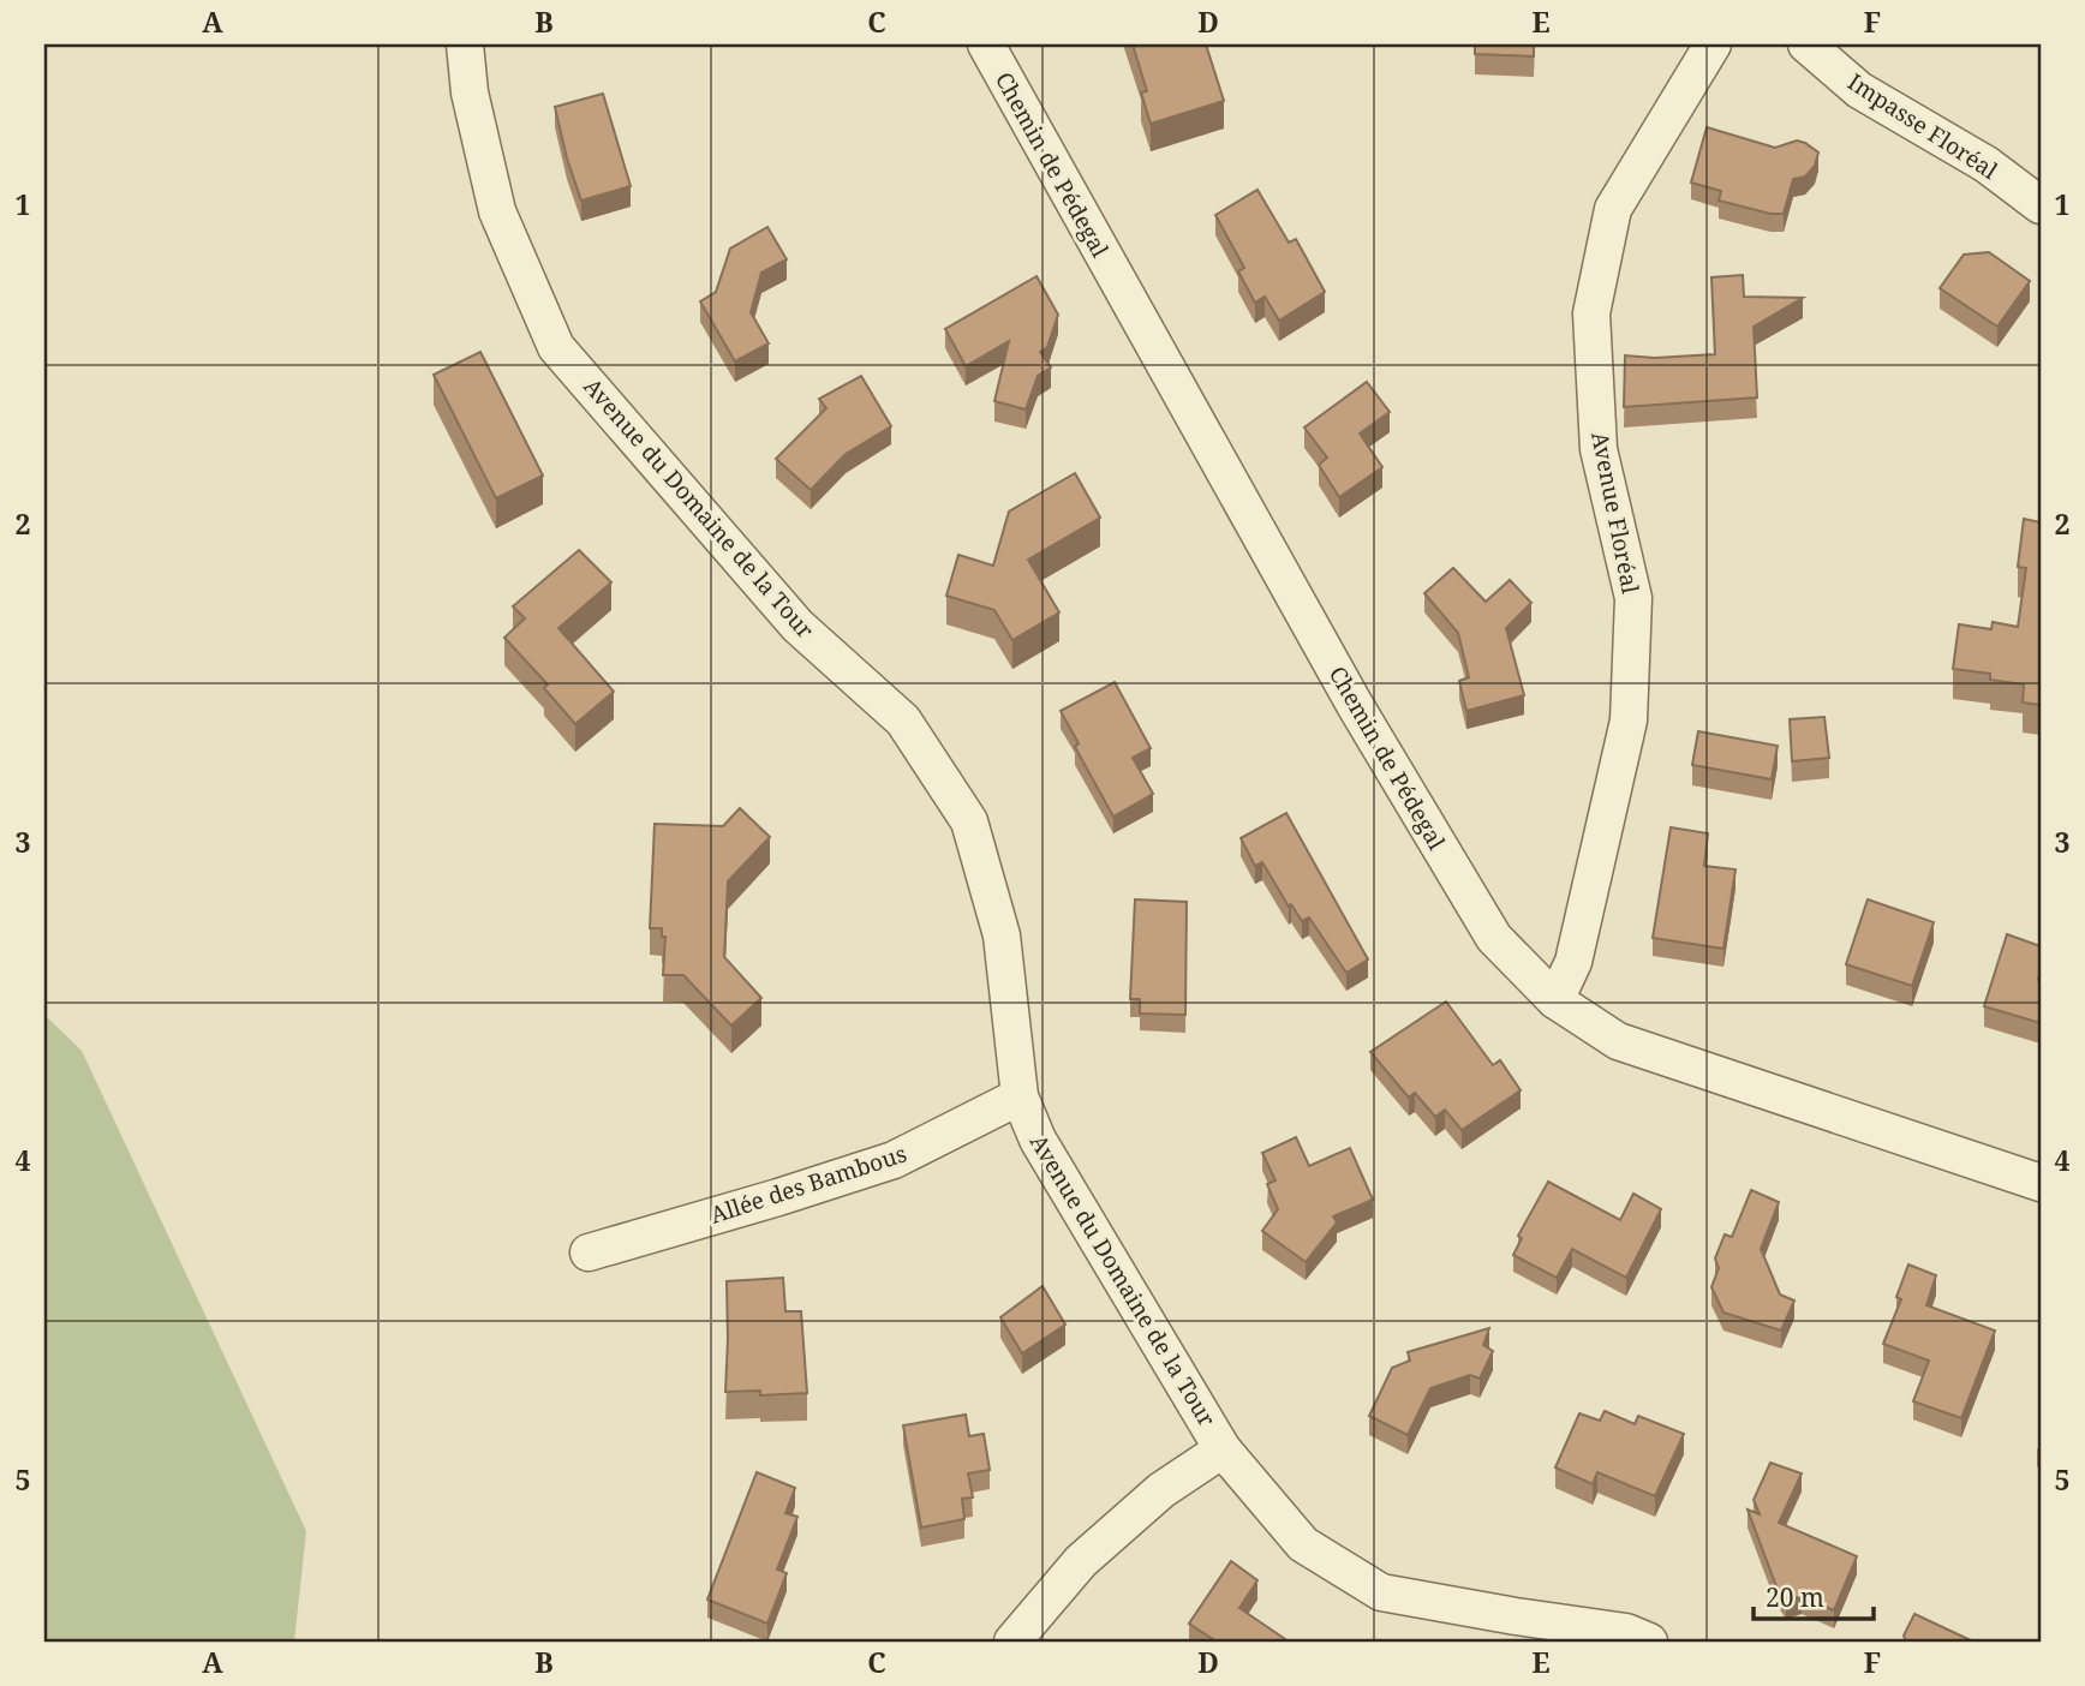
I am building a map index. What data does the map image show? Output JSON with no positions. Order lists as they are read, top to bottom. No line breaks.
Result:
{"streets":{"street":["Impasse Floréal","Chemin de Pédegal","Avenue du Domaine de la Tour","Avenue Floréal","Allée des Bambous"]},"crossings":[["Chemin de Pédegal","Avenue Floréal"],["Avenue du Domaine de la Tour","Allée des Bambous"]],"scale_bar":"20 m","grid":{"columns":["A","B","C","D","E","F"],"rows":["1","2","3","4","5"]}}
